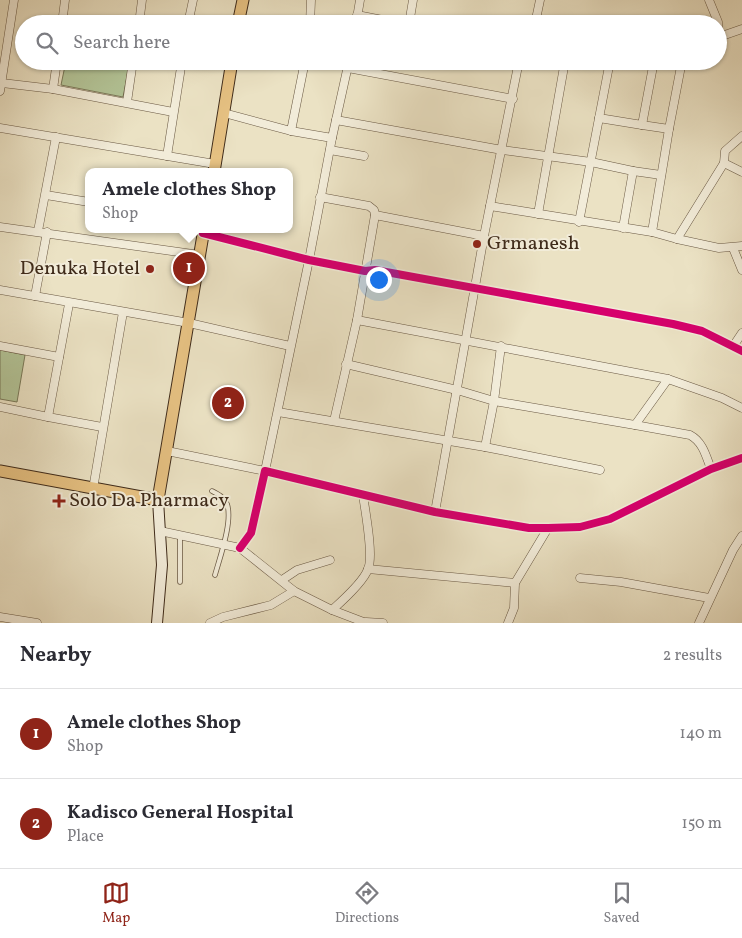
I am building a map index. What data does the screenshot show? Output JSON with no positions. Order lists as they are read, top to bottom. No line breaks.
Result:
{"places":{"other":["Grmanesh","Denuka Hotel"],"health":["Solo Da Pharmacy"]},"page":{"search":"Search here","popup":["Amele clothes Shop","Shop"],"pins":["1","2"],"heading":["Nearby","2 results"],"list":[{"mark":"1","name":"Amele clothes Shop","note":"Shop","value":"140 m"},{"mark":"2","name":"Kadisco General Hospital","note":"Place","value":"150 m"}],"nav":["Map","Directions","Saved"]}}
